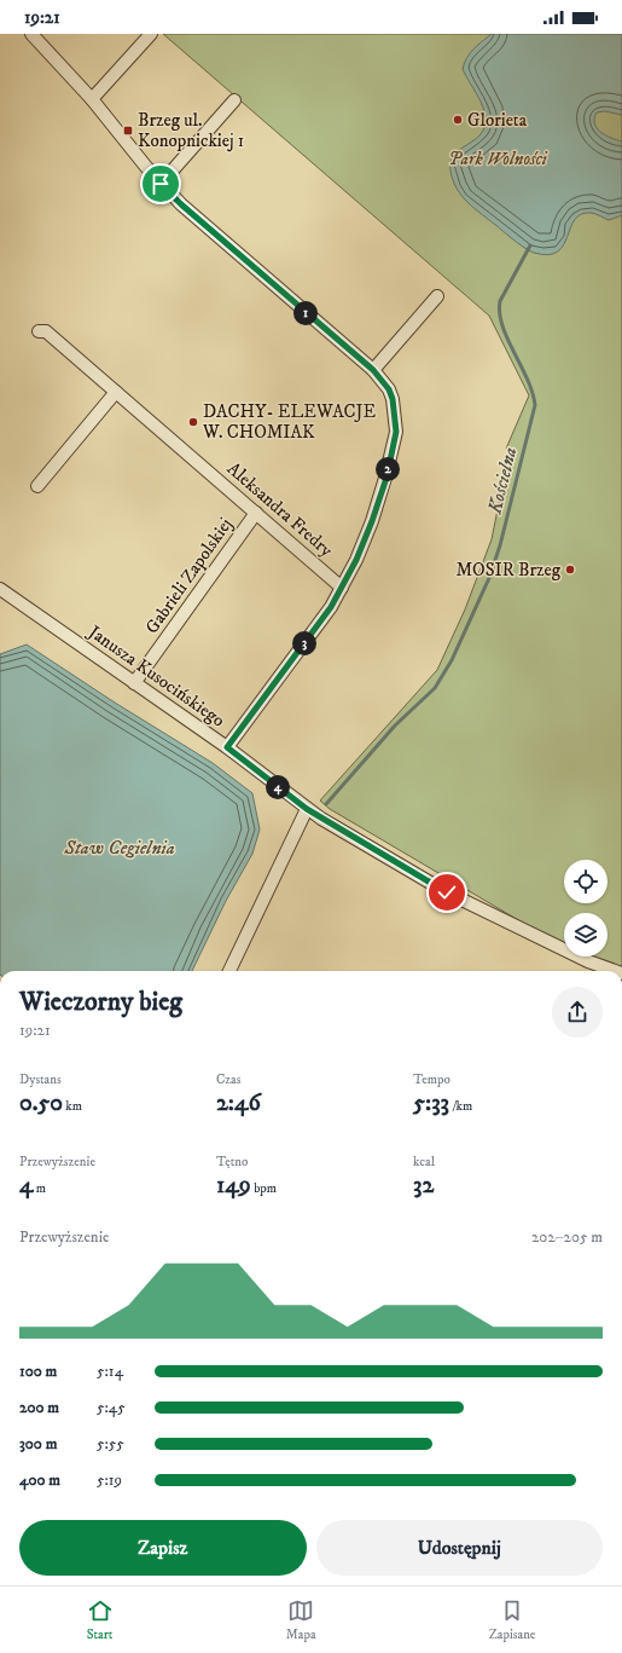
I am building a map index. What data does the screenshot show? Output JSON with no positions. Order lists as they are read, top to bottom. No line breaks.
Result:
{"streets":{"street":["Aleksandra Fredry","Gabrieli Zapolskiej","Janusza Kusocińskiego"]},"crossings":[["Aleksandra Fredry","Gabrieli Zapolskiej"],["Gabrieli Zapolskiej","Janusza Kusocińskiego"]],"water":["Kościelna","Staw Cegielnia"],"parks":["Park Wolności"],"places":{"other":["Glorieta","DACHY- ELEWACJE W. CHOMIAK","MOSIR Brzeg"],"transit":["Brzeg ul. Konopnickiej 1"]},"page":{"status":"19:21","pins":["1","2","3","4"],"heading":["Wieczorny bieg","19:21"],"stats":[["Dystans","0.50 km"],["Czas","2:46"],["Tempo","5:33 /km"],["Przewyższenie","4 m"],["Tętno","149 bpm"],["kcal","32"]],"chart":["Przewyższenie","202–205 m"],"list":[{"name":"100 m","note":"5:14"},{"name":"200 m","note":"5:45"},{"name":"300 m","note":"5:55"},{"name":"400 m","note":"5:19"}],"buttons":["Zapisz","Udostępnij"],"tabs":["Start","Mapa","Zapisane"]}}
